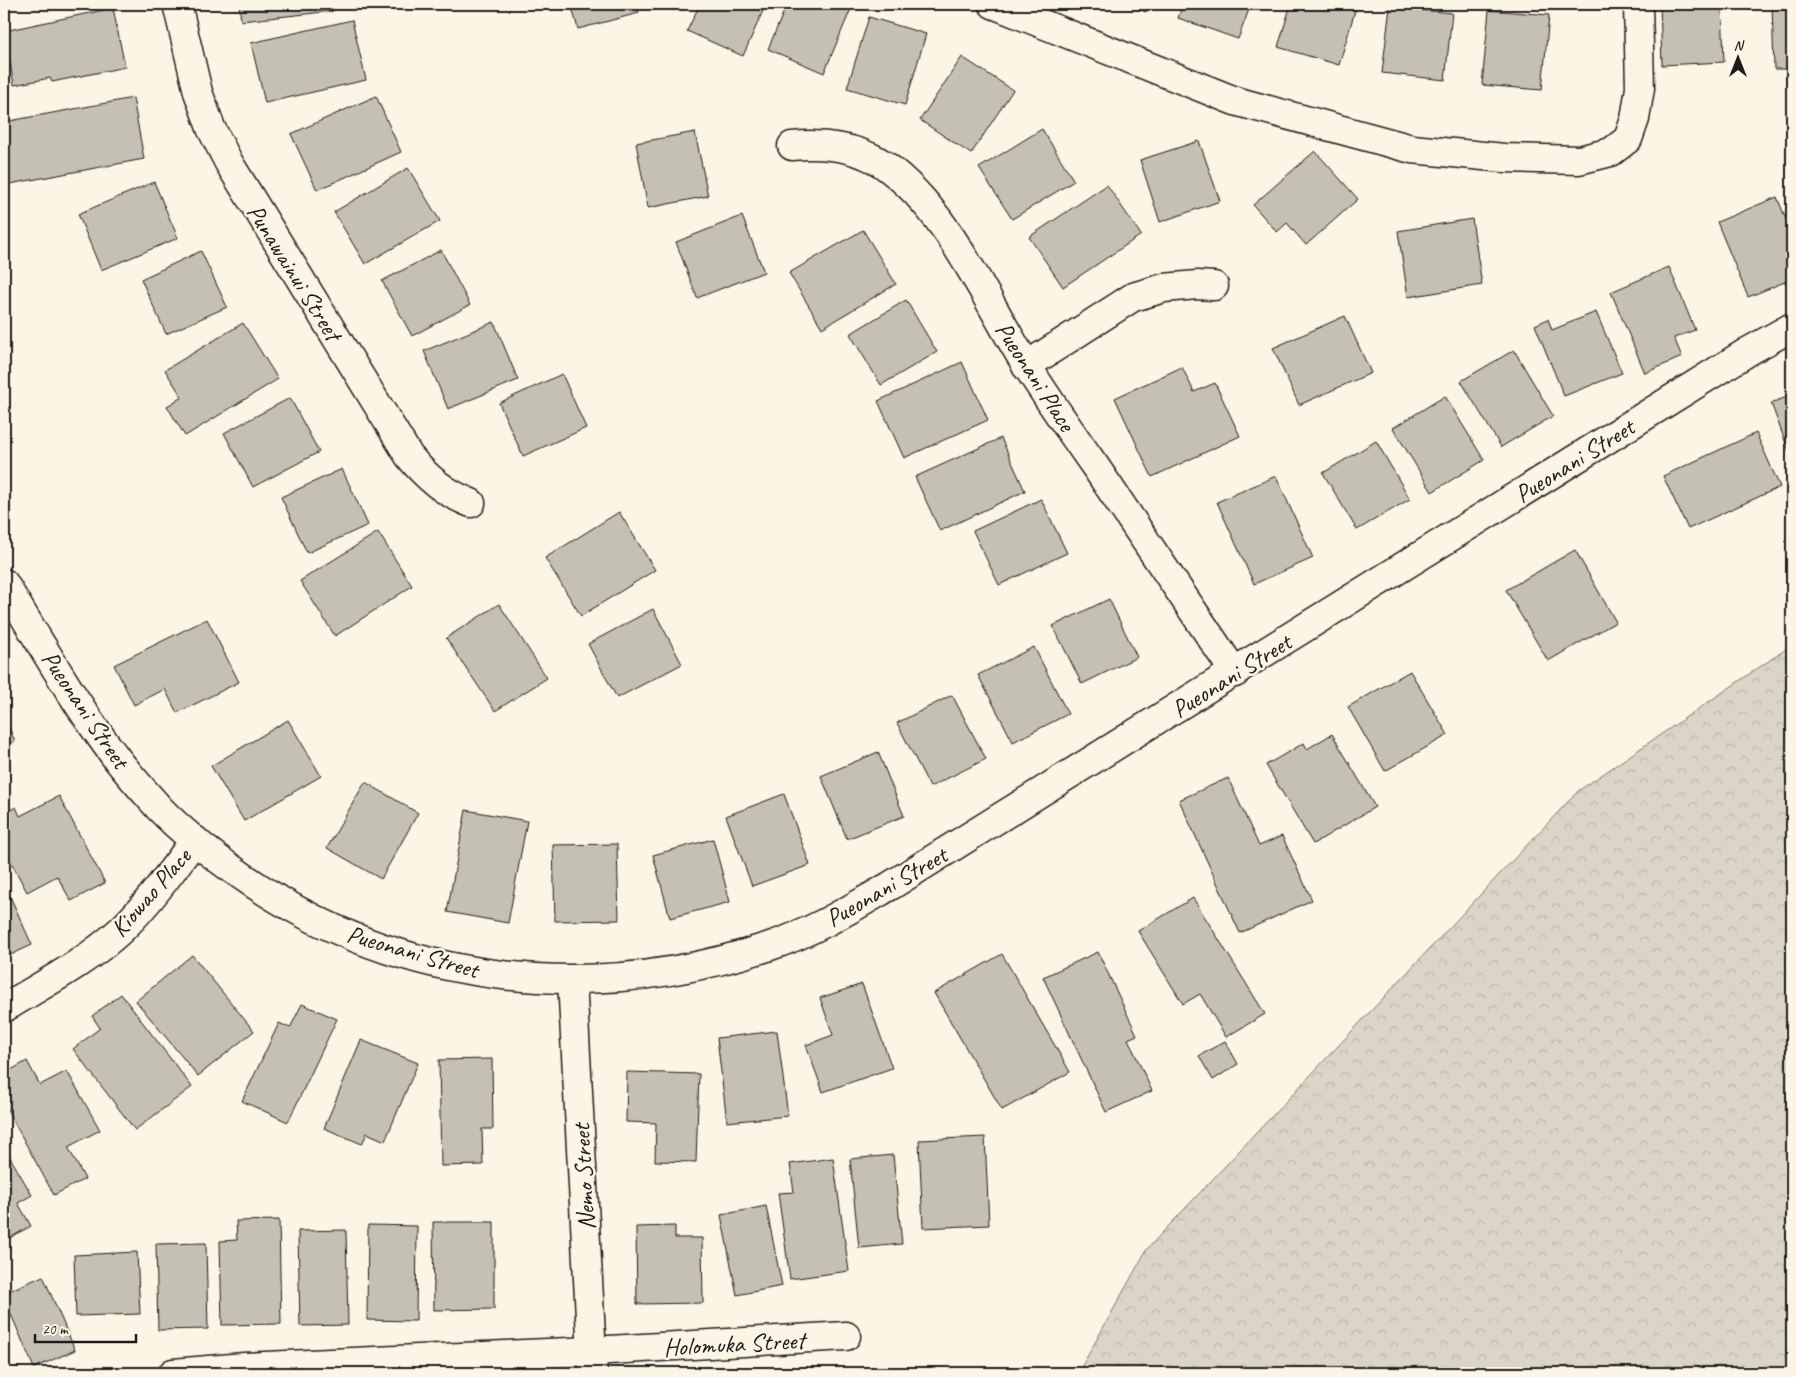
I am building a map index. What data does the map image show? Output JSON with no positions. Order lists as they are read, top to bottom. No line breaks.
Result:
{"streets":{"street":["Punawainui Street","Pueonani Place","Pueonani Street","Kiowao Place","Nemo Street","Holomuka Street"]},"crossings":[["Pueonani Place","Pueonani Street"],["Pueonani Street","Kiowao Place"],["Pueonani Street","Nemo Street"],["Nemo Street","Holomuka Street"]],"scale_bar":"20 m","north":"top"}
